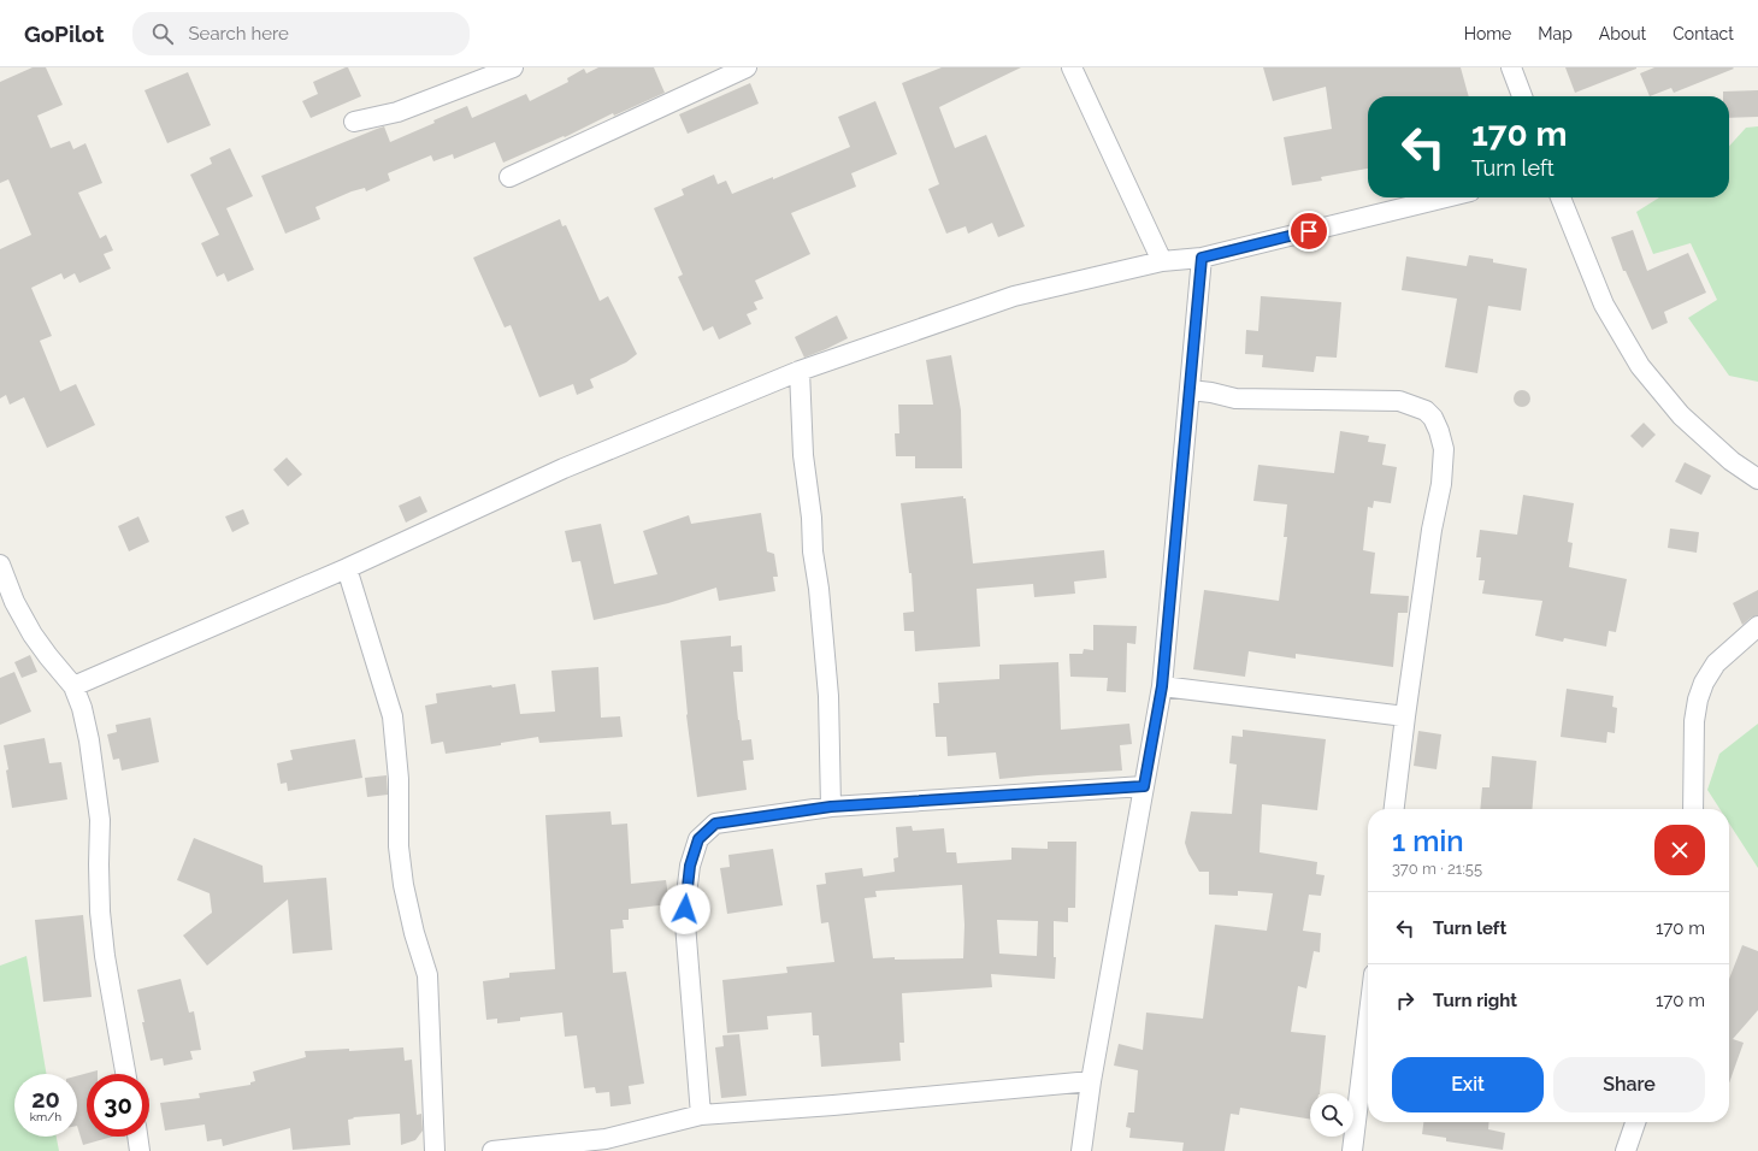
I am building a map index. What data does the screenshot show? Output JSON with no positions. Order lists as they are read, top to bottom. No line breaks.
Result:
{"page":{"header":"GoPilot","search":"Search here","nav":["Home","Map","About","Contact"],"turn":["170 m","Turn left"],"heading":["1 min","370 m · 21:55"],"list":[{"name":"Turn left","value":"170 m"},{"name":"Turn right","value":"170 m"}],"buttons":["Exit","Share"],"speed":"20 km/h","limit":"30"}}
